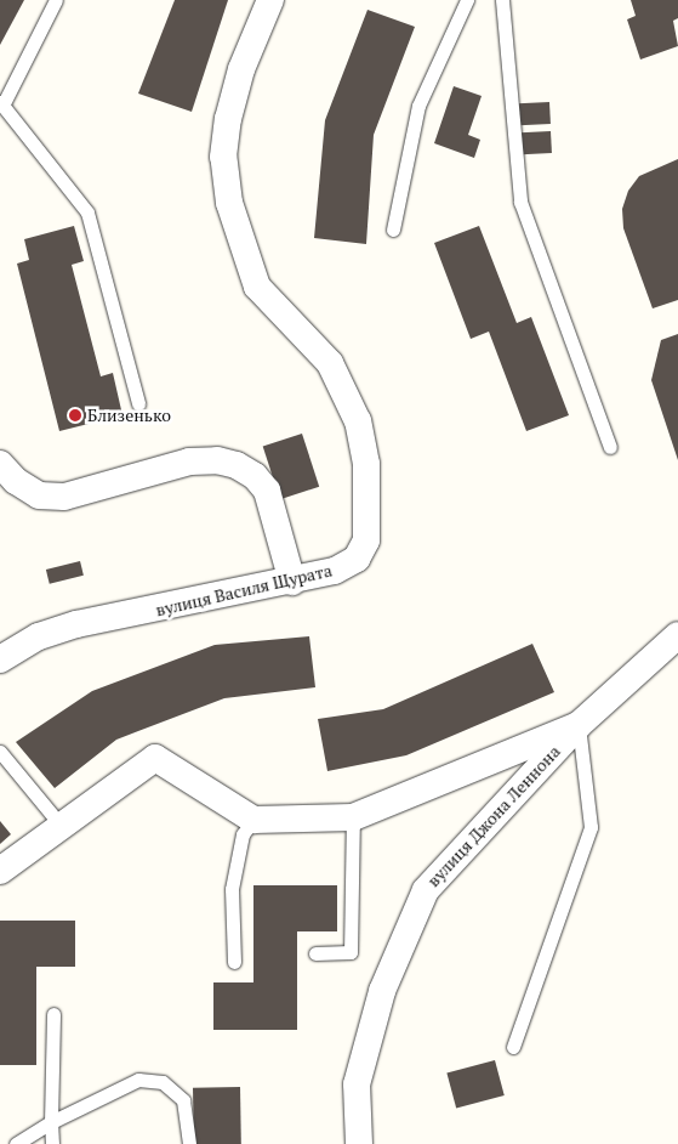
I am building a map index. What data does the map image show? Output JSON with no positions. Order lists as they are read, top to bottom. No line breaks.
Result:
{"streets":{"street":["вулиця Василя Щурата","вулиця Джона Леннона"]},"places":["Близенько"]}
